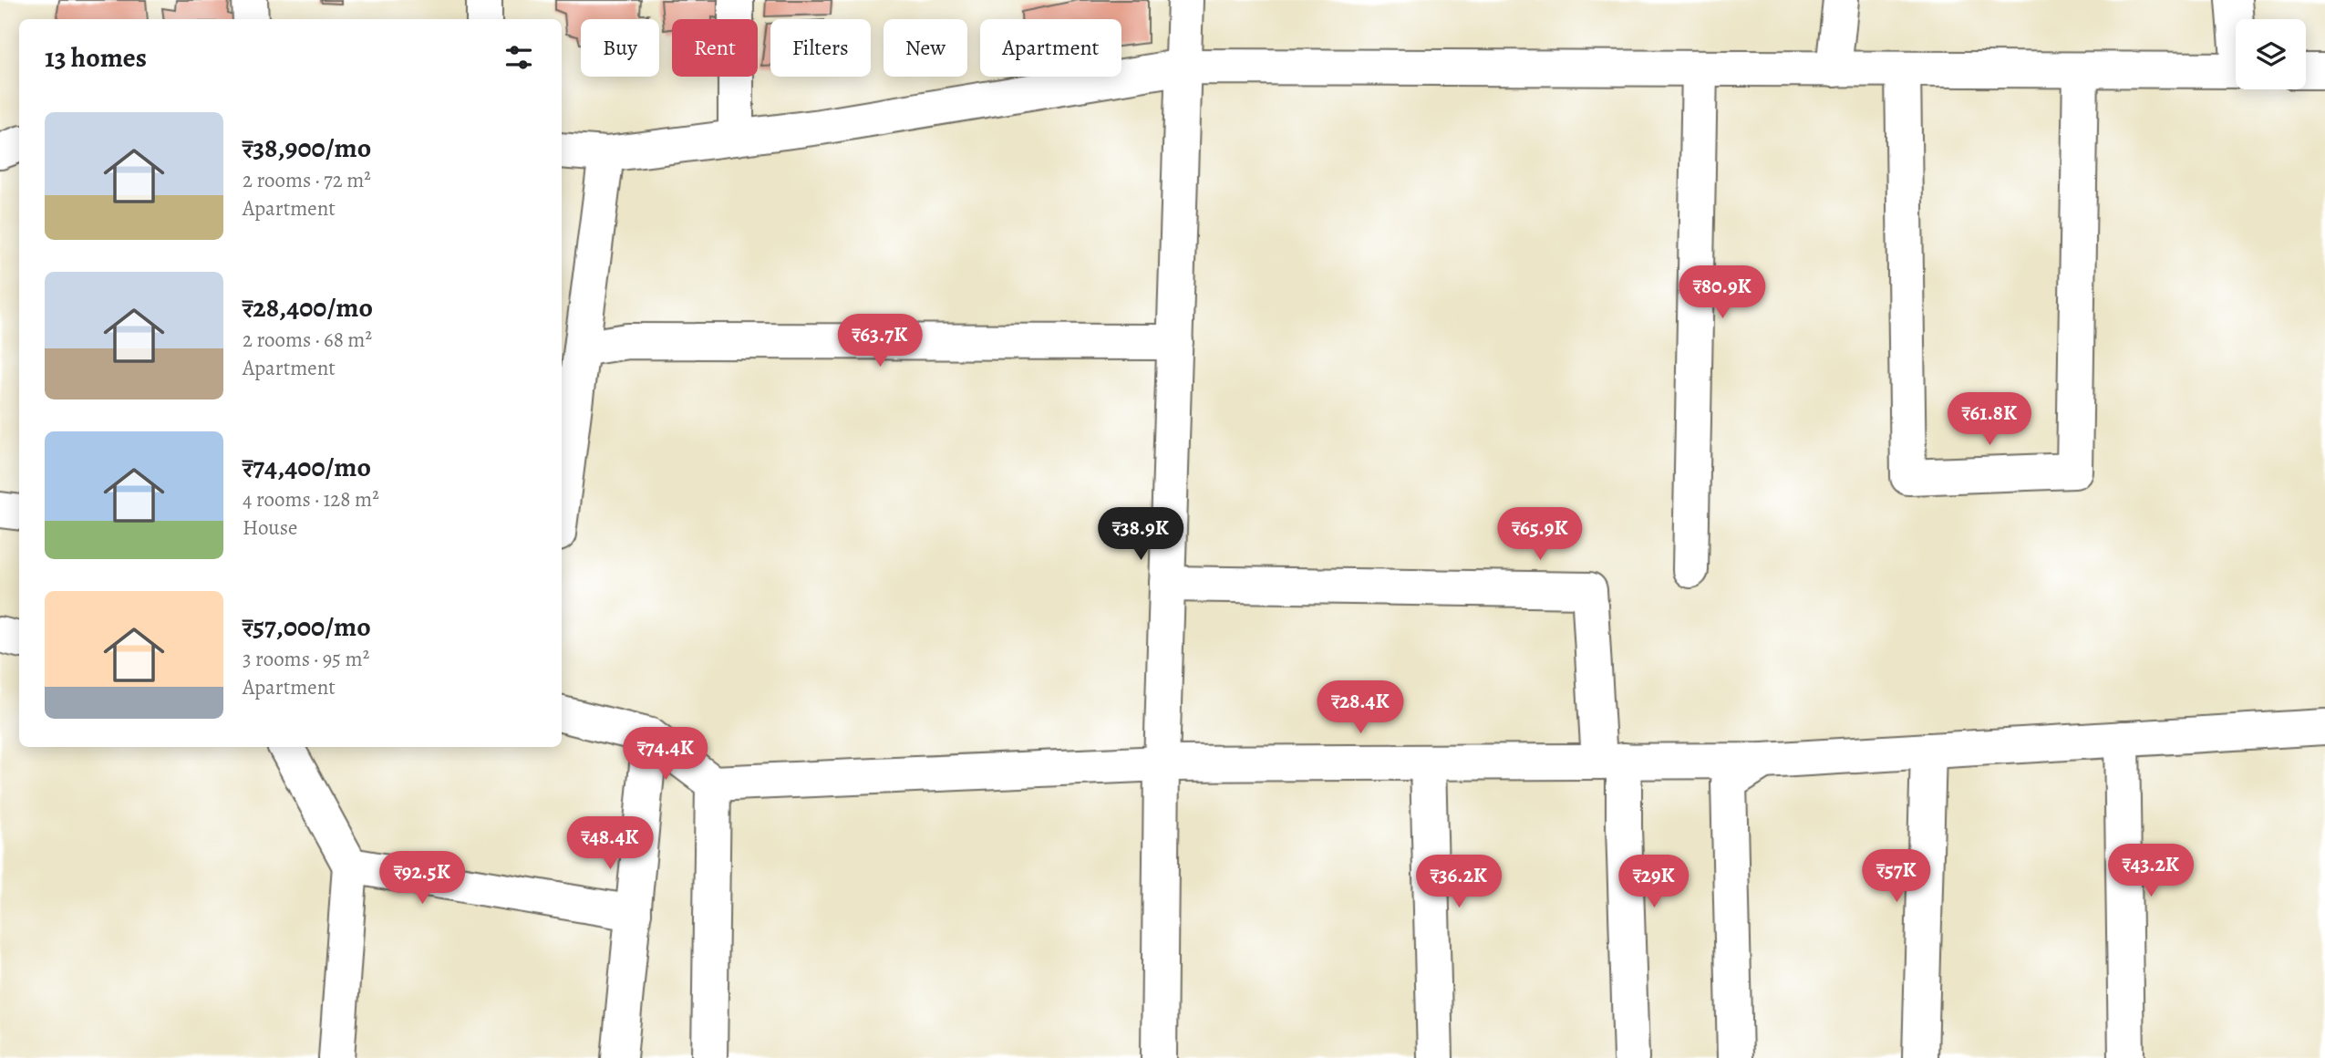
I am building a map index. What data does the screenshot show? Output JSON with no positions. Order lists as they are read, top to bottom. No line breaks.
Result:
{"page":{"chip":["Buy","Rent","Filters","New","Apartment"],"heading":"13 homes","list":[{"name":"₹38,900/mo","note":"2 rooms · 72 m² · Apartment"},{"name":"₹28,400/mo","note":"2 rooms · 68 m² · Apartment"},{"name":"₹74,400/mo","note":"4 rooms · 128 m² · House"},{"name":"₹57,000/mo","note":"3 rooms · 95 m² · Apartment"}],"price":["₹80.9K","₹63.7K","₹61.8K","₹38.9K","₹65.9K","₹28.4K","₹74.4K","₹48.4K","₹43.2K","₹57K","₹92.5K","₹36.2K","₹29K"]}}
